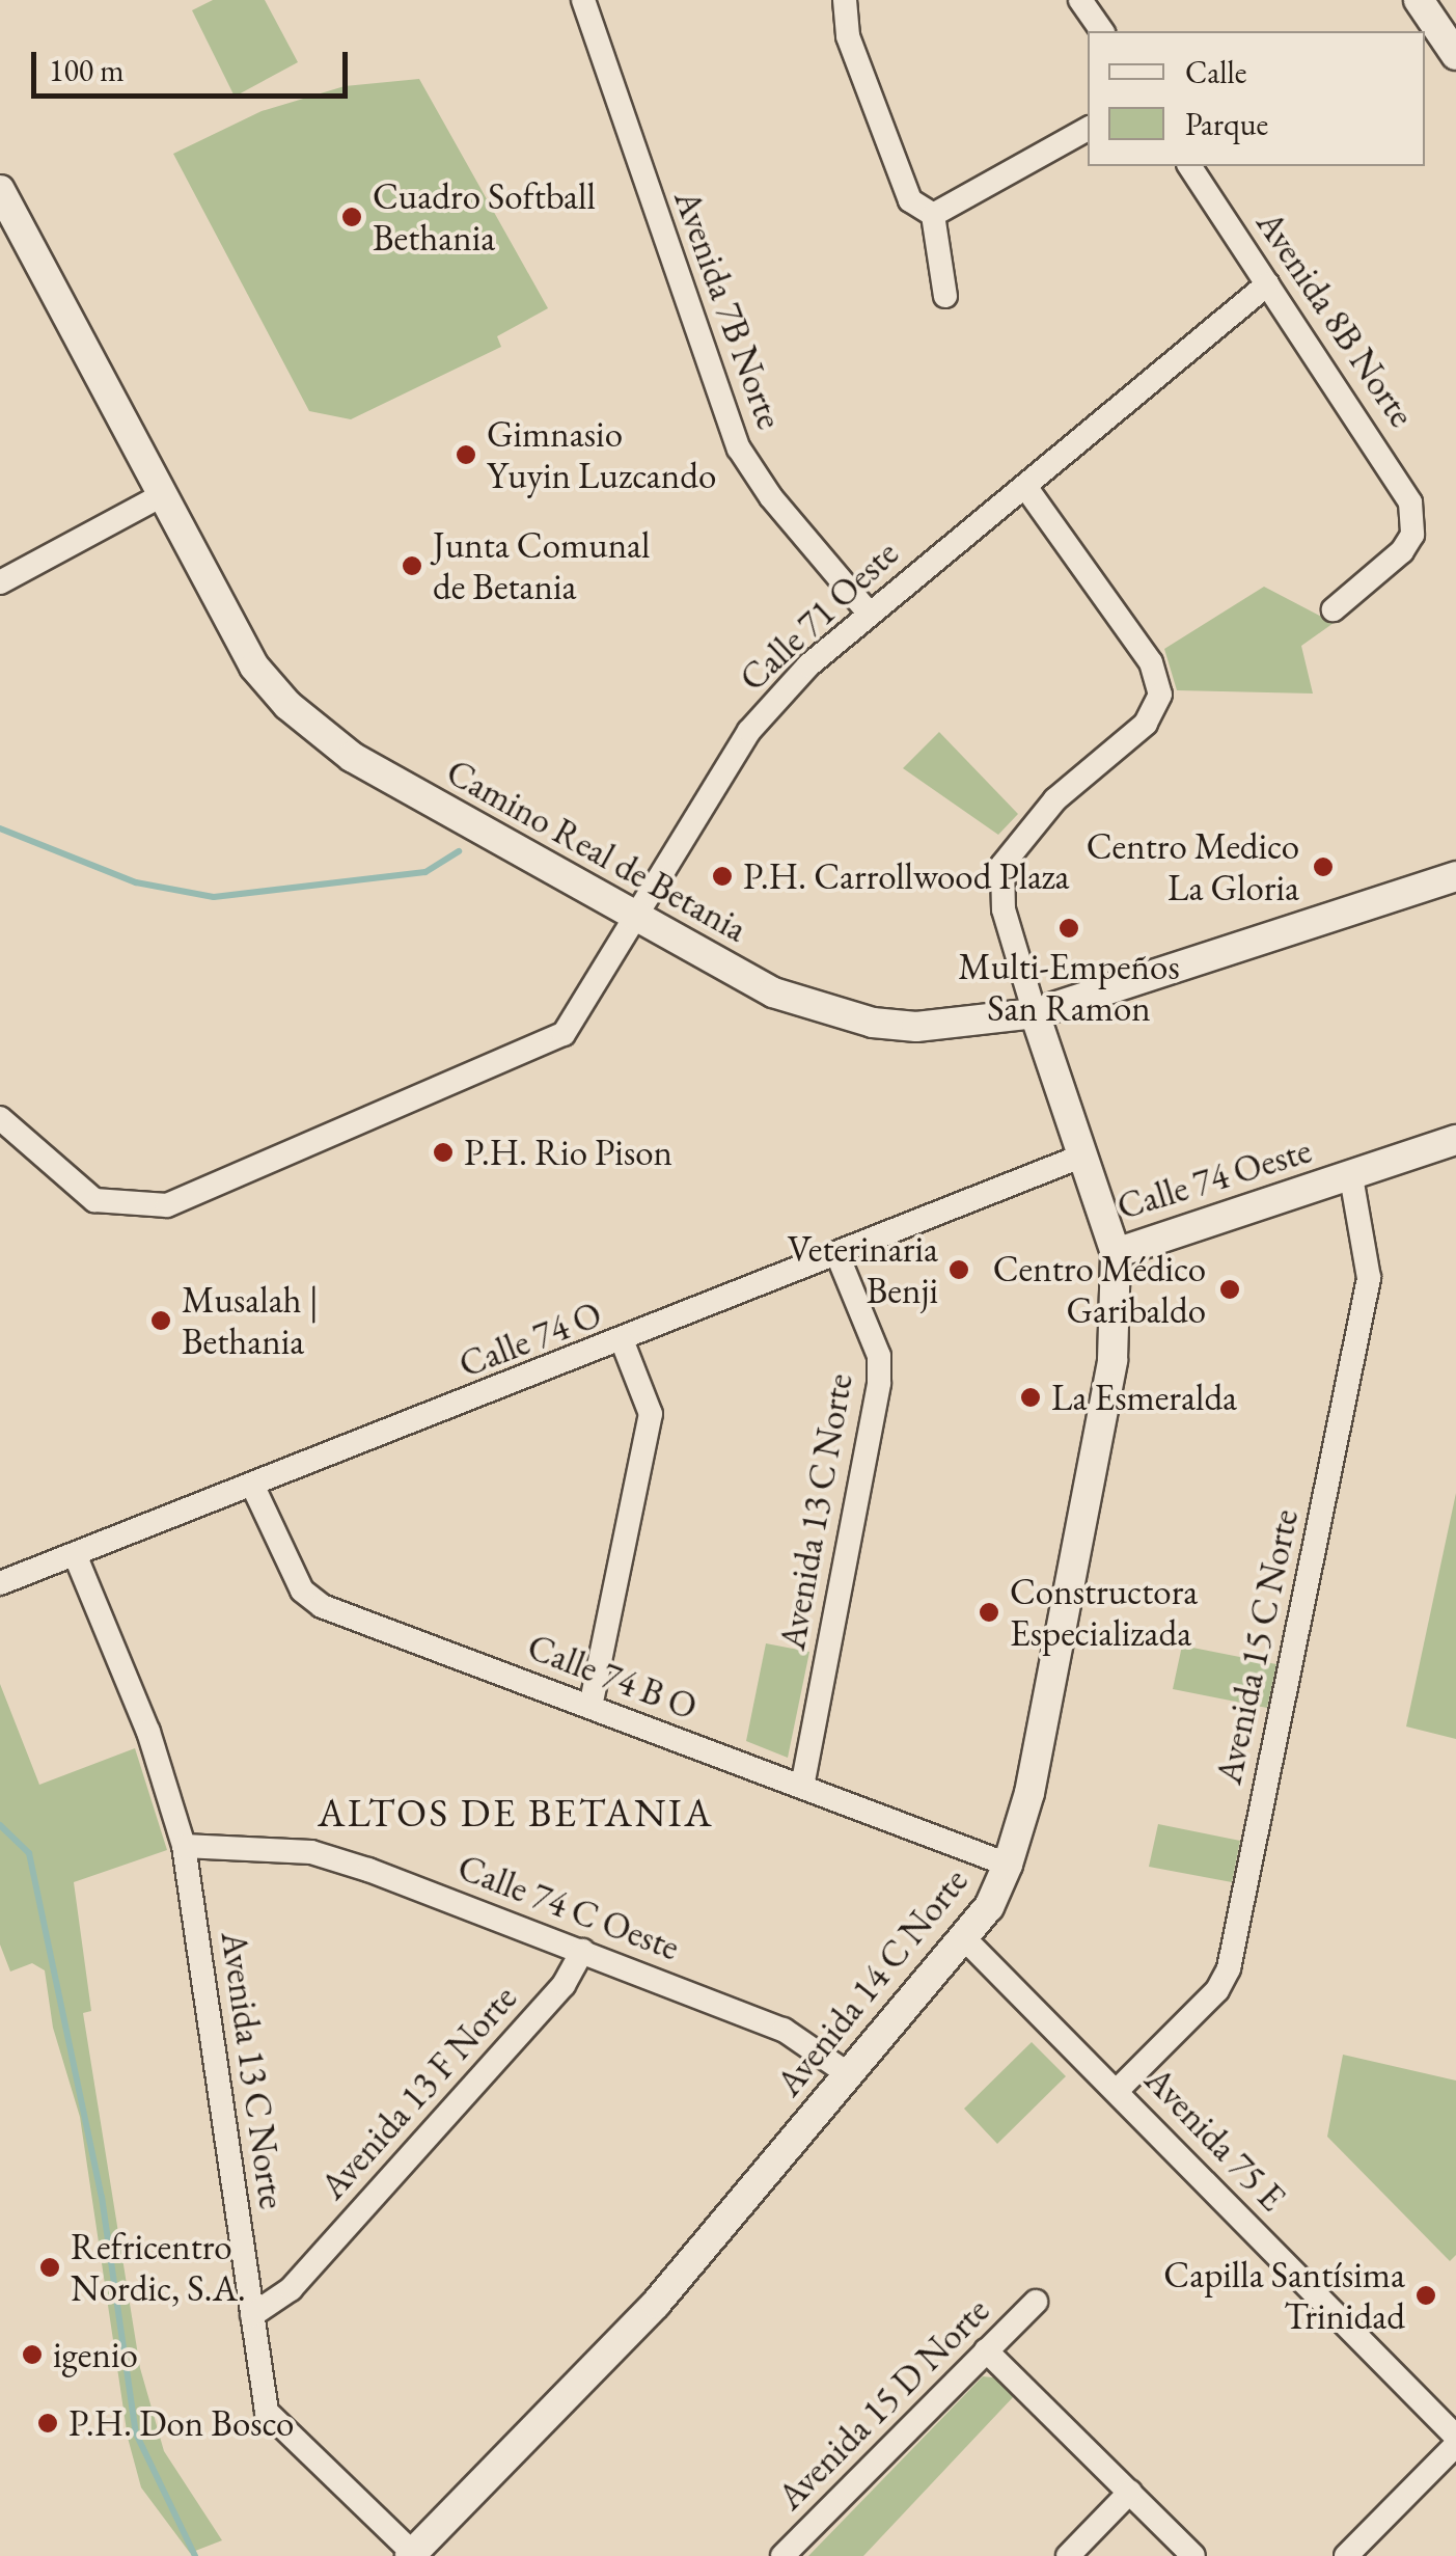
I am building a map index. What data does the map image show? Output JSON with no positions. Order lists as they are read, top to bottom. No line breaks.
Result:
{"streets":{"street":["Avenida 7B Norte","Avenida 8B Norte","Calle 71 Oeste","Camino Real de Betania","Calle 74 Oeste","Calle 74 O","Avenida 13 C Norte","Avenida 15 C Norte","Calle 74 B O","Calle 74 C Oeste","Avenida 14 C Norte","Avenida 13 F Norte","Avenida 75 E","Avenida 15 D Norte"]},"crossings":[["Avenida 7B Norte","Calle 71 Oeste"],["Avenida 8B Norte","Calle 71 Oeste"],["Calle 71 Oeste","Camino Real de Betania"],["Camino Real de Betania","Calle 74 Oeste"],["Calle 74 Oeste","Calle 74 O"],["Calle 74 Oeste","Avenida 15 C Norte"],["Calle 74 Oeste","Avenida 14 C Norte"],["Calle 74 O","Avenida 13 C Norte"],["Calle 74 O","Calle 74 B O"],["Avenida 13 C Norte","Calle 74 B O"],["Avenida 13 C Norte","Calle 74 C Oeste"],["Avenida 13 C Norte","Avenida 14 C Norte"],["Avenida 13 C Norte","Avenida 13 F Norte"],["Avenida 15 C Norte","Avenida 75 E"],["Calle 74 B O","Avenida 14 C Norte"],["Calle 74 C Oeste","Avenida 14 C Norte"],["Calle 74 C Oeste","Avenida 13 F Norte"],["Avenida 14 C Norte","Avenida 75 E"]],"districts":["ALTOS DE BETANIA"],"places":["Cuadro Softball Bethania","Gimnasio Yuyin Luzcando","Junta Comunal de Betania","Centro Medico La Gloria","P.H. Carrollwood Plaza","Multi-Empeños San Ramon","P.H. Rio Pison","Veterinaria Benji","Centro Médico Garibaldo","Musalah | Bethania","La Esmeralda","Constructora Especializada","Refricentro Nordic, S.A.","Capilla Santísima Trinidad","igenio","P.H. Don Bosco"],"legend":["Calle","Parque"],"scale_bar":"100 m"}
